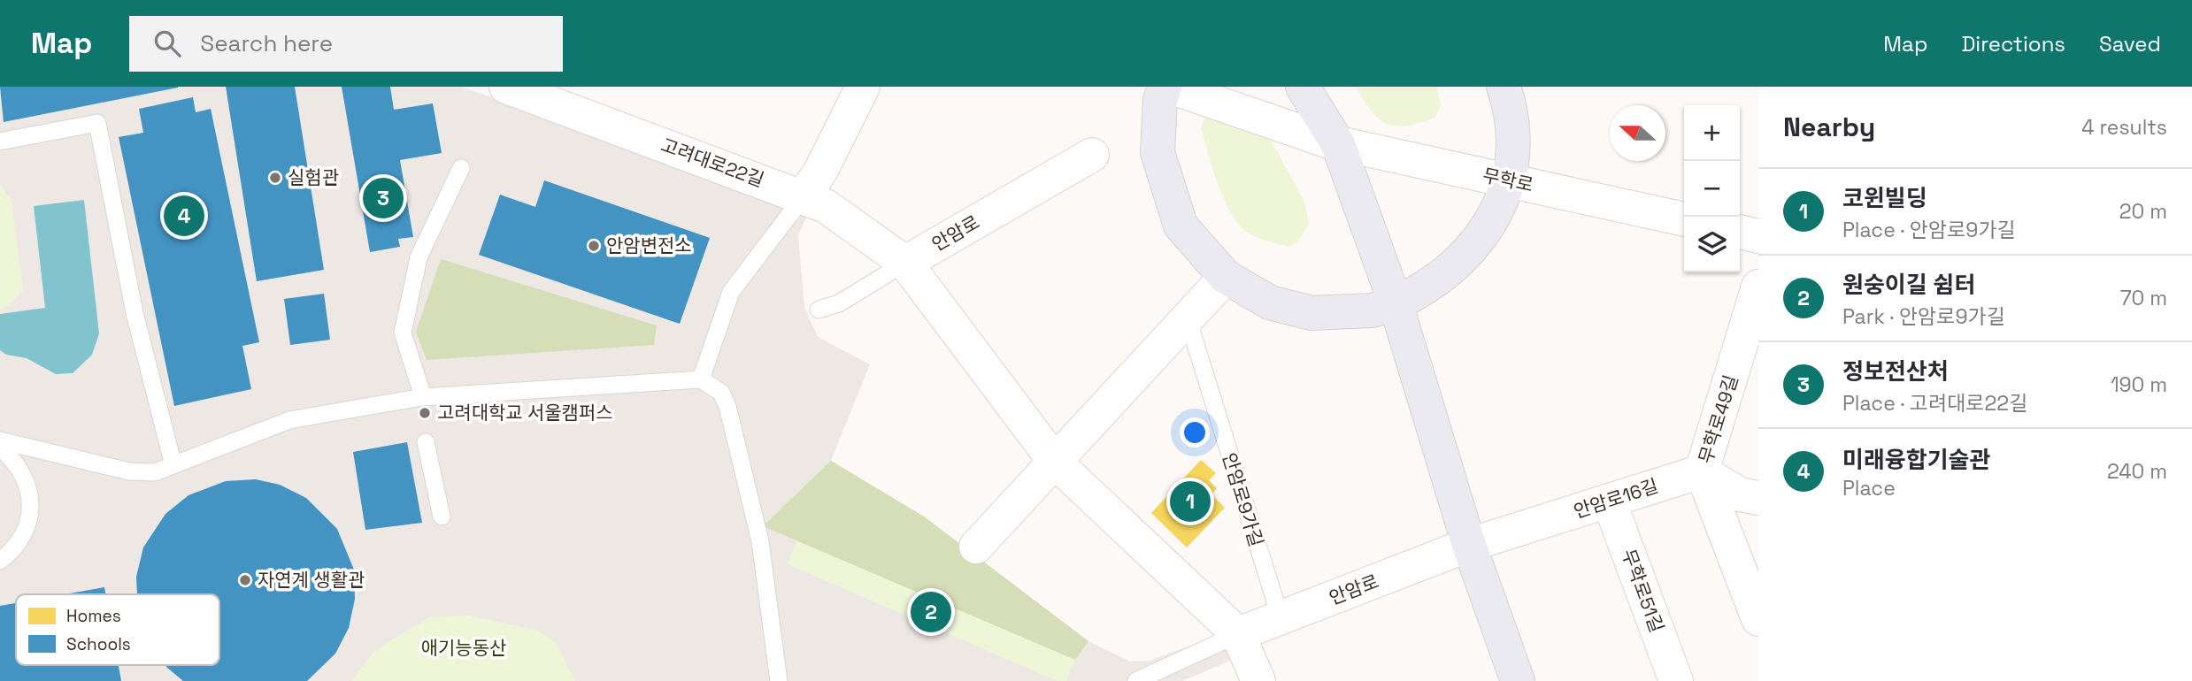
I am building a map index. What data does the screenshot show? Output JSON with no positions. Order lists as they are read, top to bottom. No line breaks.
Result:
{"streets":{"street":["고려대로22길","무학로","안암로","무학로49길","안암로16길","무학로51길"],"lane":["안암로9가길"]},"crossings":[["고려대로22길","안암로"],["안암로","안암로16길"],["안암로","안암로9가길"],["무학로49길","안암로16길"],["안암로16길","무학로51길"]],"parks":["애기능동산"],"places":["실험관","안암변전소","고려대학교 서울캠퍼스","자연계 생활관"],"legend":["Homes","Schools"],"north":"left","page":{"header":"Map","search":"Search here","nav":["Map","Directions","Saved"],"heading":["Nearby","4 results"],"map_buttons":["+","−"],"list":[{"mark":"1","name":"코윈빌딩","note":"Place · 안암로9가길","value":"20 m"},{"mark":"2","name":"원숭이길 쉼터","note":"Park · 안암로9가길","value":"70 m"},{"mark":"3","name":"정보전산처","note":"Place · 고려대로22길","value":"190 m"},{"mark":"4","name":"미래융합기술관","note":"Place","value":"240 m"}],"pins":["3","4","1","2"]}}
